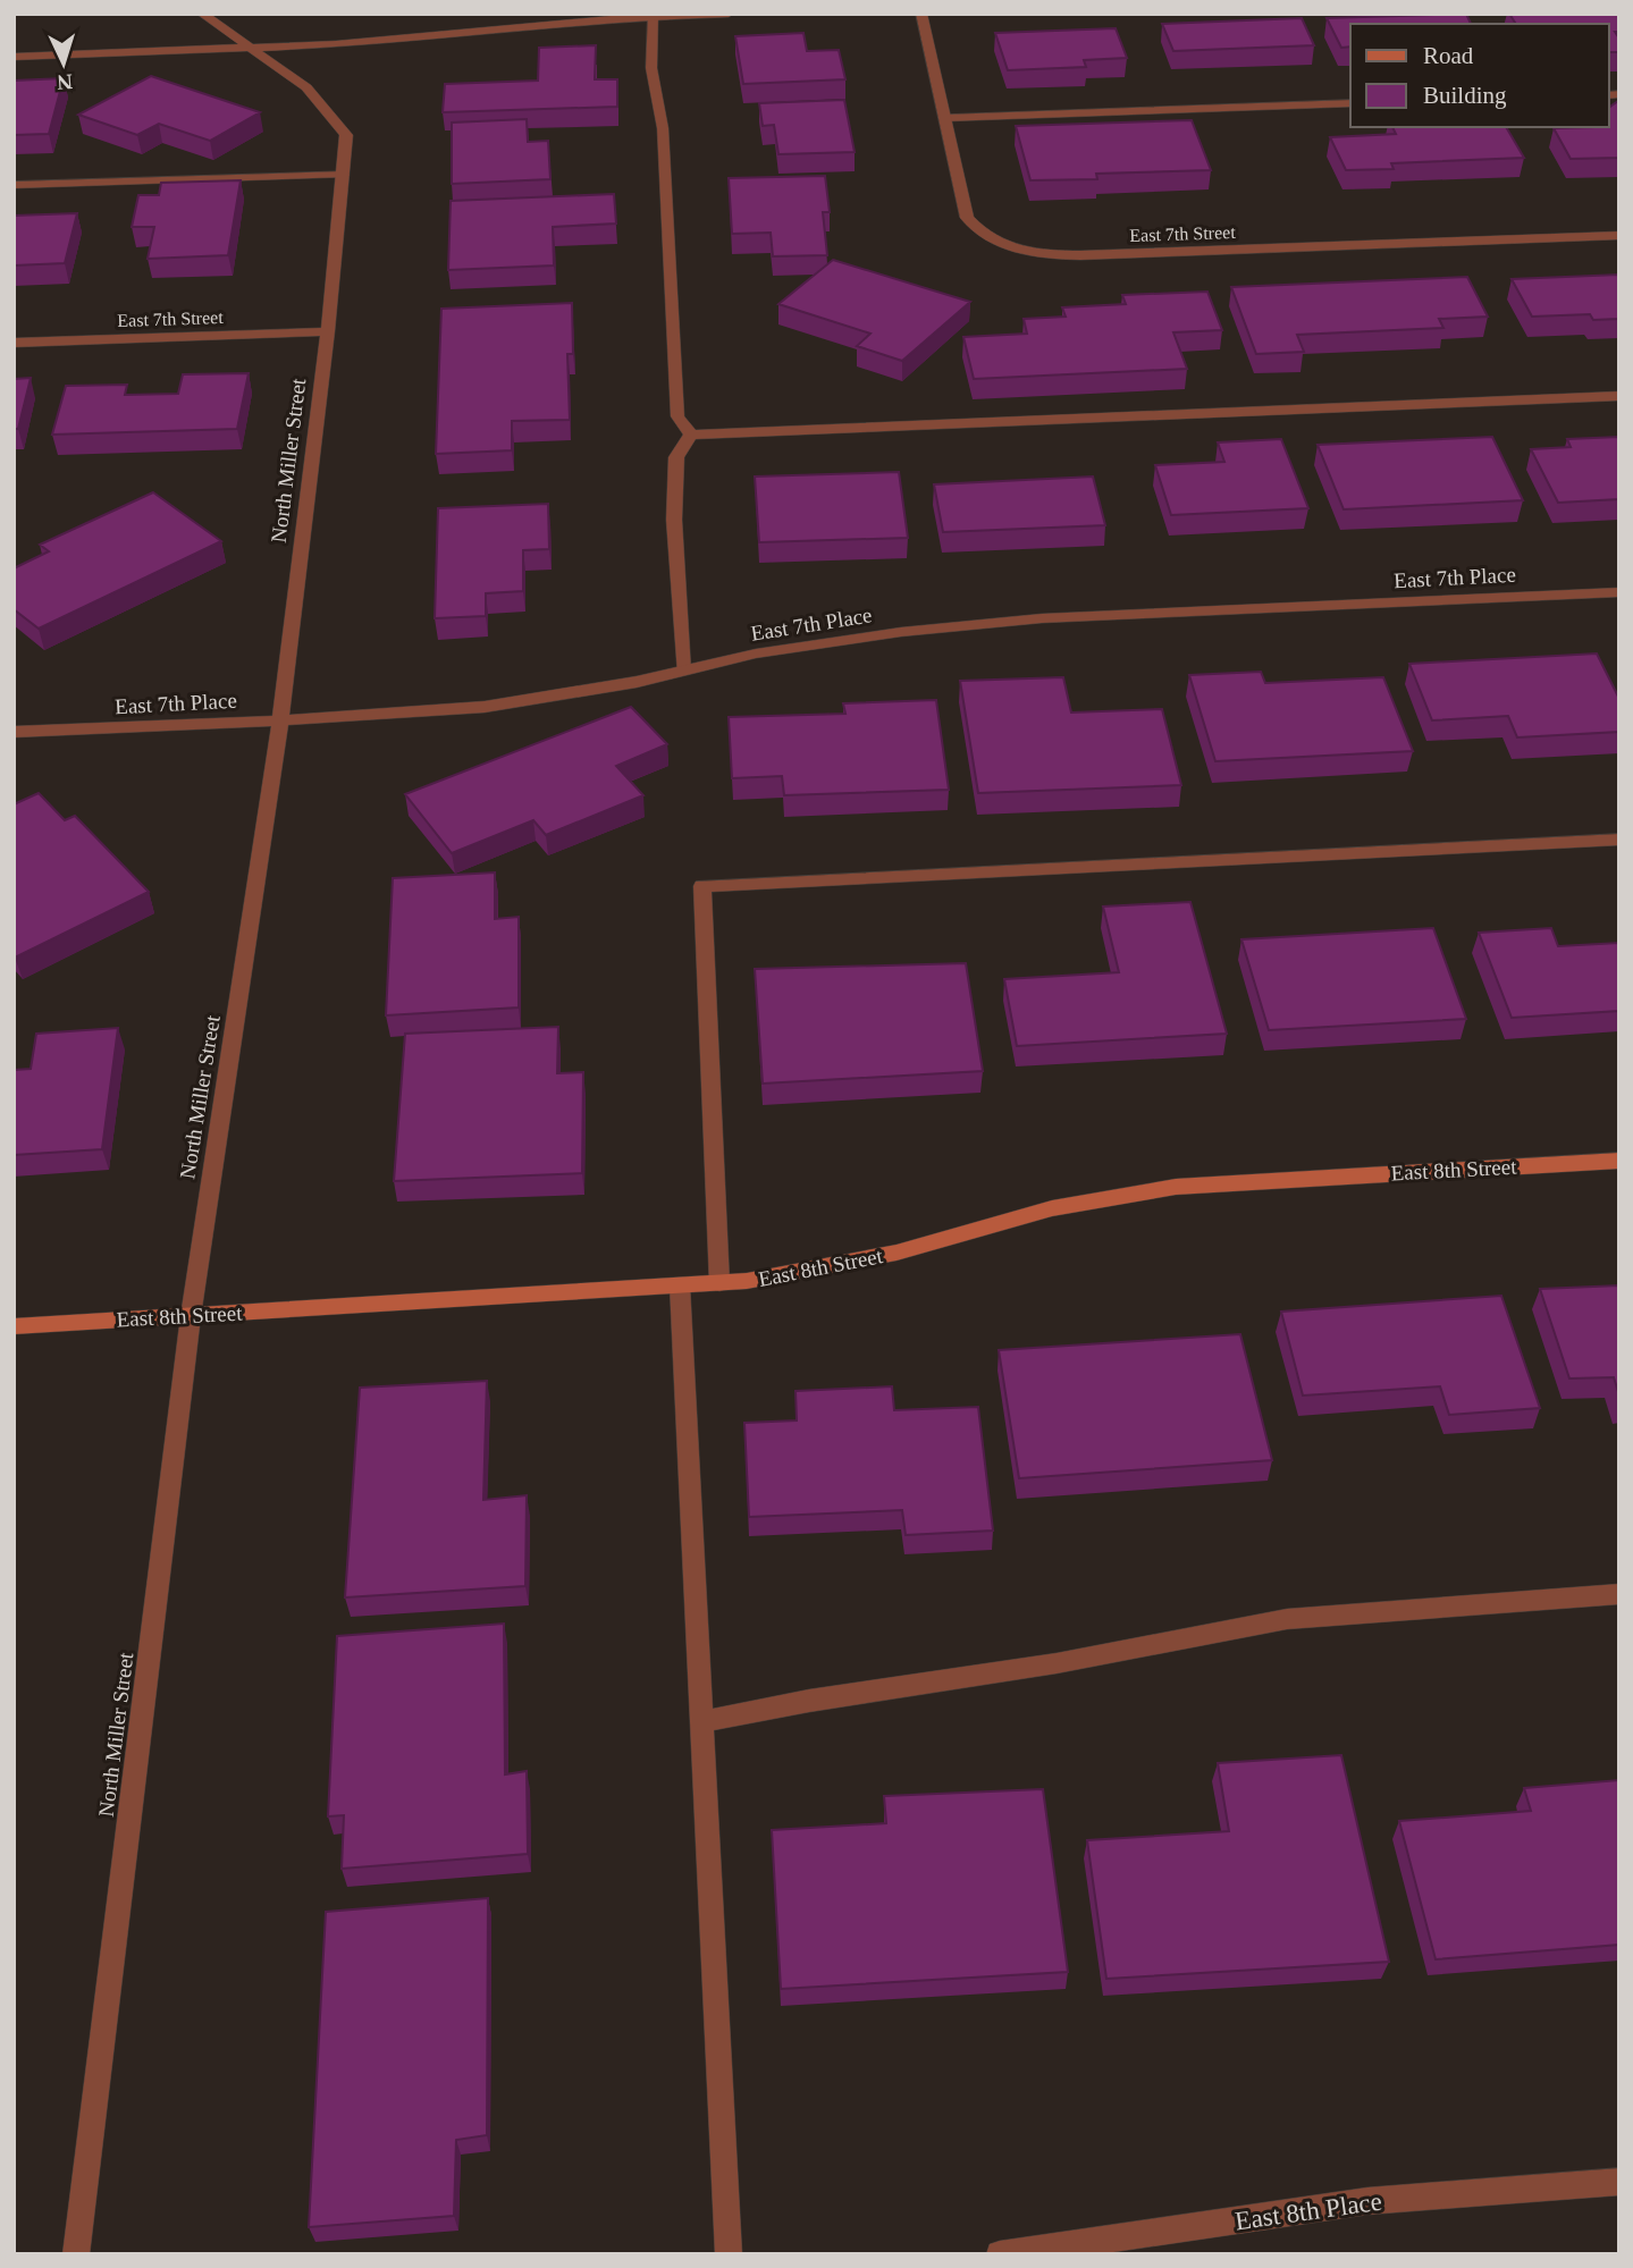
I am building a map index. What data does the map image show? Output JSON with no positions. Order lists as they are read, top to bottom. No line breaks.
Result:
{"streets":{"street":["East 7th Street","North Miller Street","East 7th Place","East 8th Street","East 8th Place"]},"crossings":[["East 7th Street","North Miller Street"],["North Miller Street","East 7th Place"],["North Miller Street","East 8th Street"]],"legend":["Road","Building"],"north":"bottom"}
